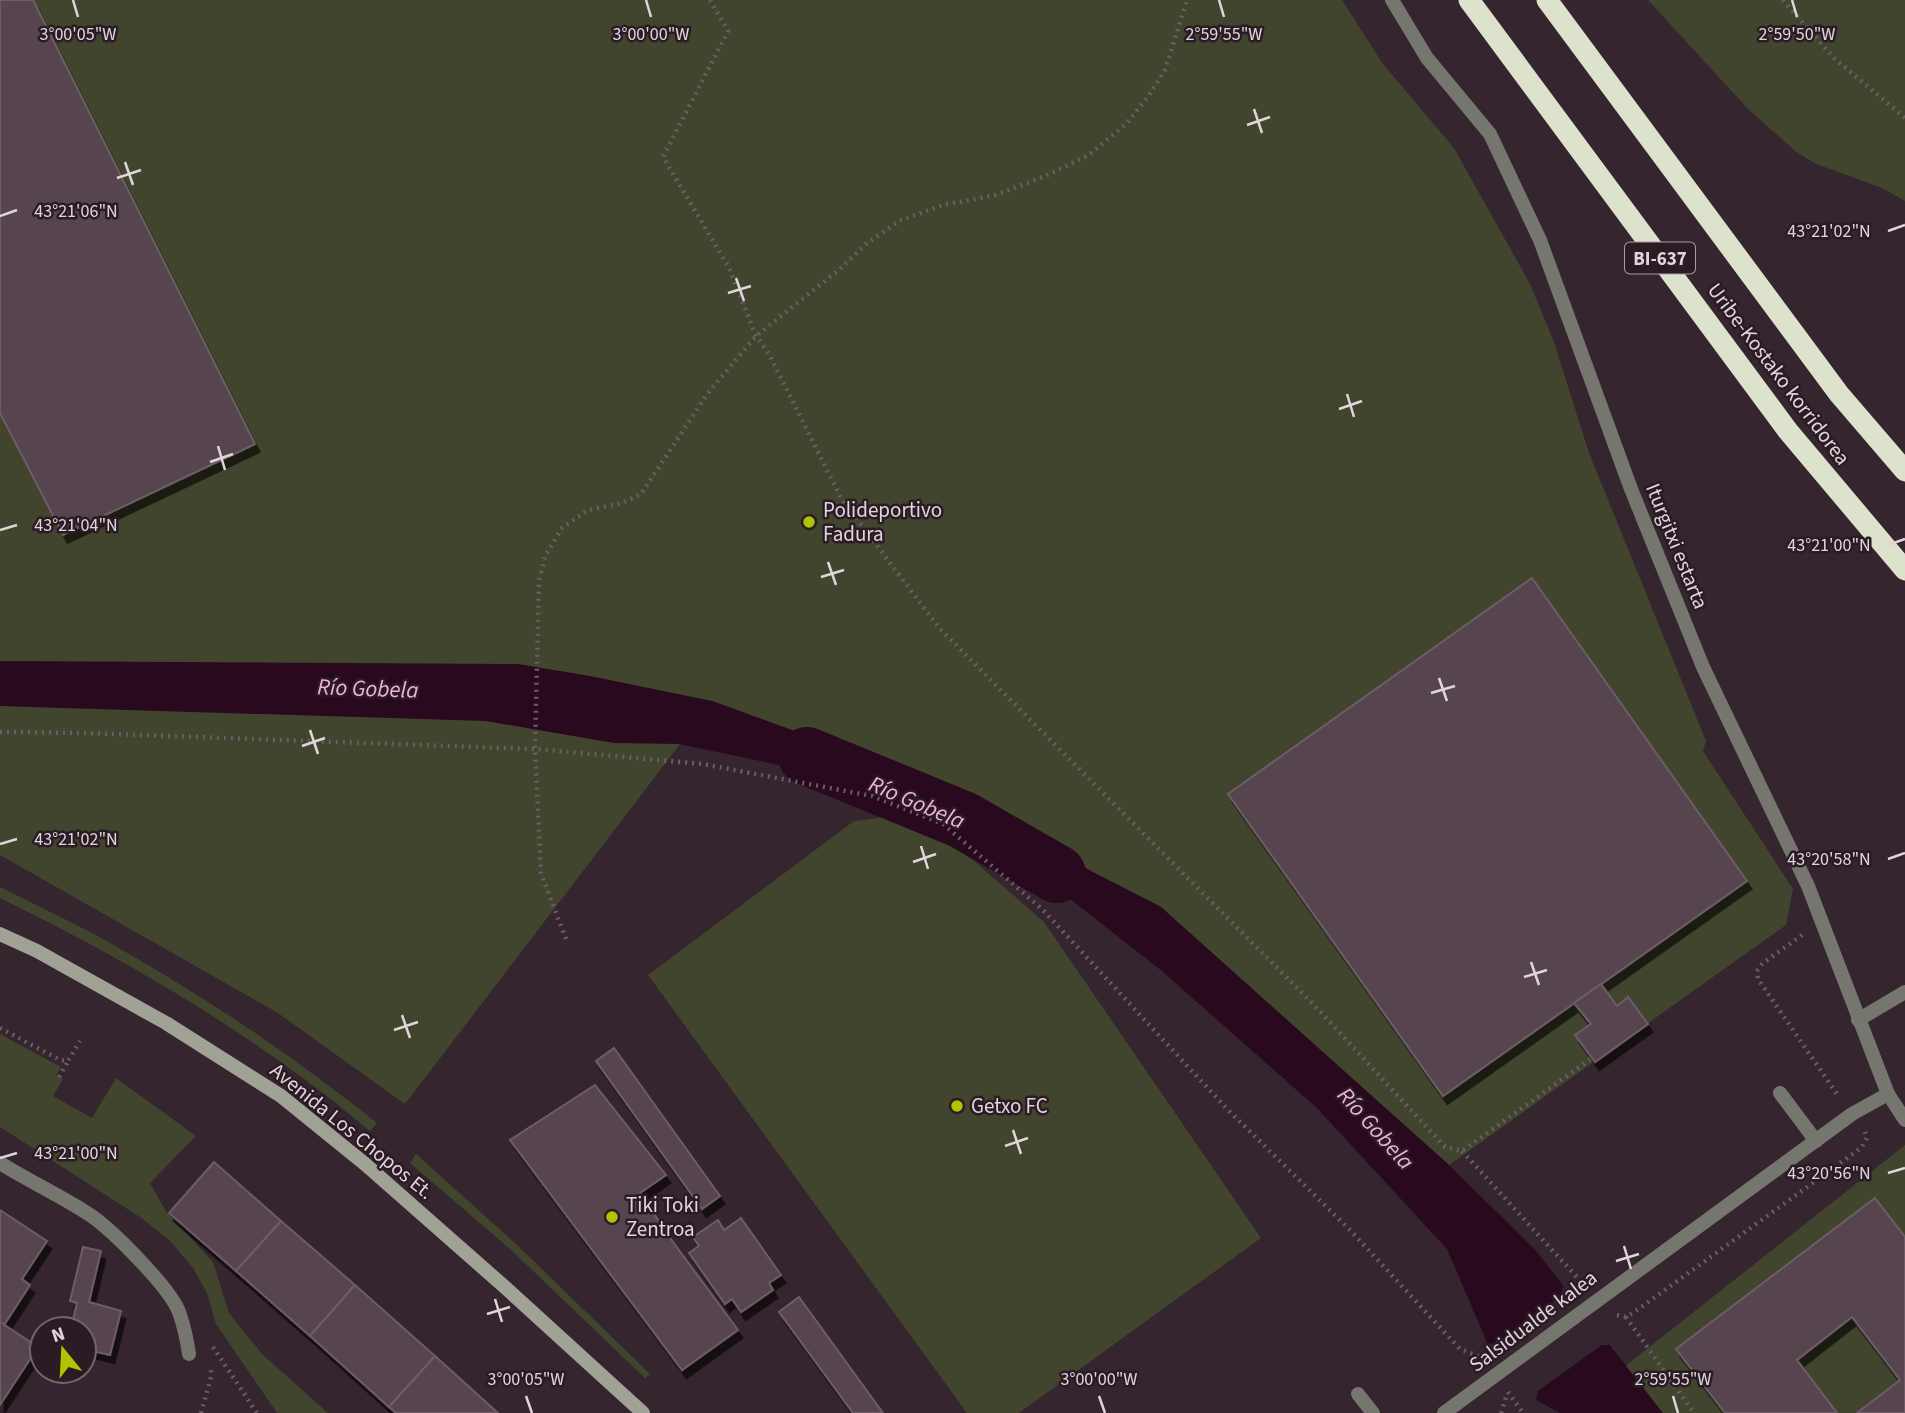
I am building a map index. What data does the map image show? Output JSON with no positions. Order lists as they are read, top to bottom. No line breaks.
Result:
{"streets":{"highway":["BI-637","Uribe-Kostako korridorea"],"street":["Iturgitxi estarta","Avenida Los Chopos Et.","Salsidualde kalea"]},"crossings":[["Iturgitxi estarta","Salsidualde kalea"]],"water":["Río Gobela"],"places":["Polideportivo Fadura","Getxo FC","Tiki Toki Zentroa"],"north":"top","coordinates":["3°00'05\"W","3°00'00\"W","2°59'55\"W","2°59'50\"W","43°21'06\"N","43°21'02\"N","43°21'04\"N","43°21'00\"N","43°20'58\"N","43°20'56\"N"]}
